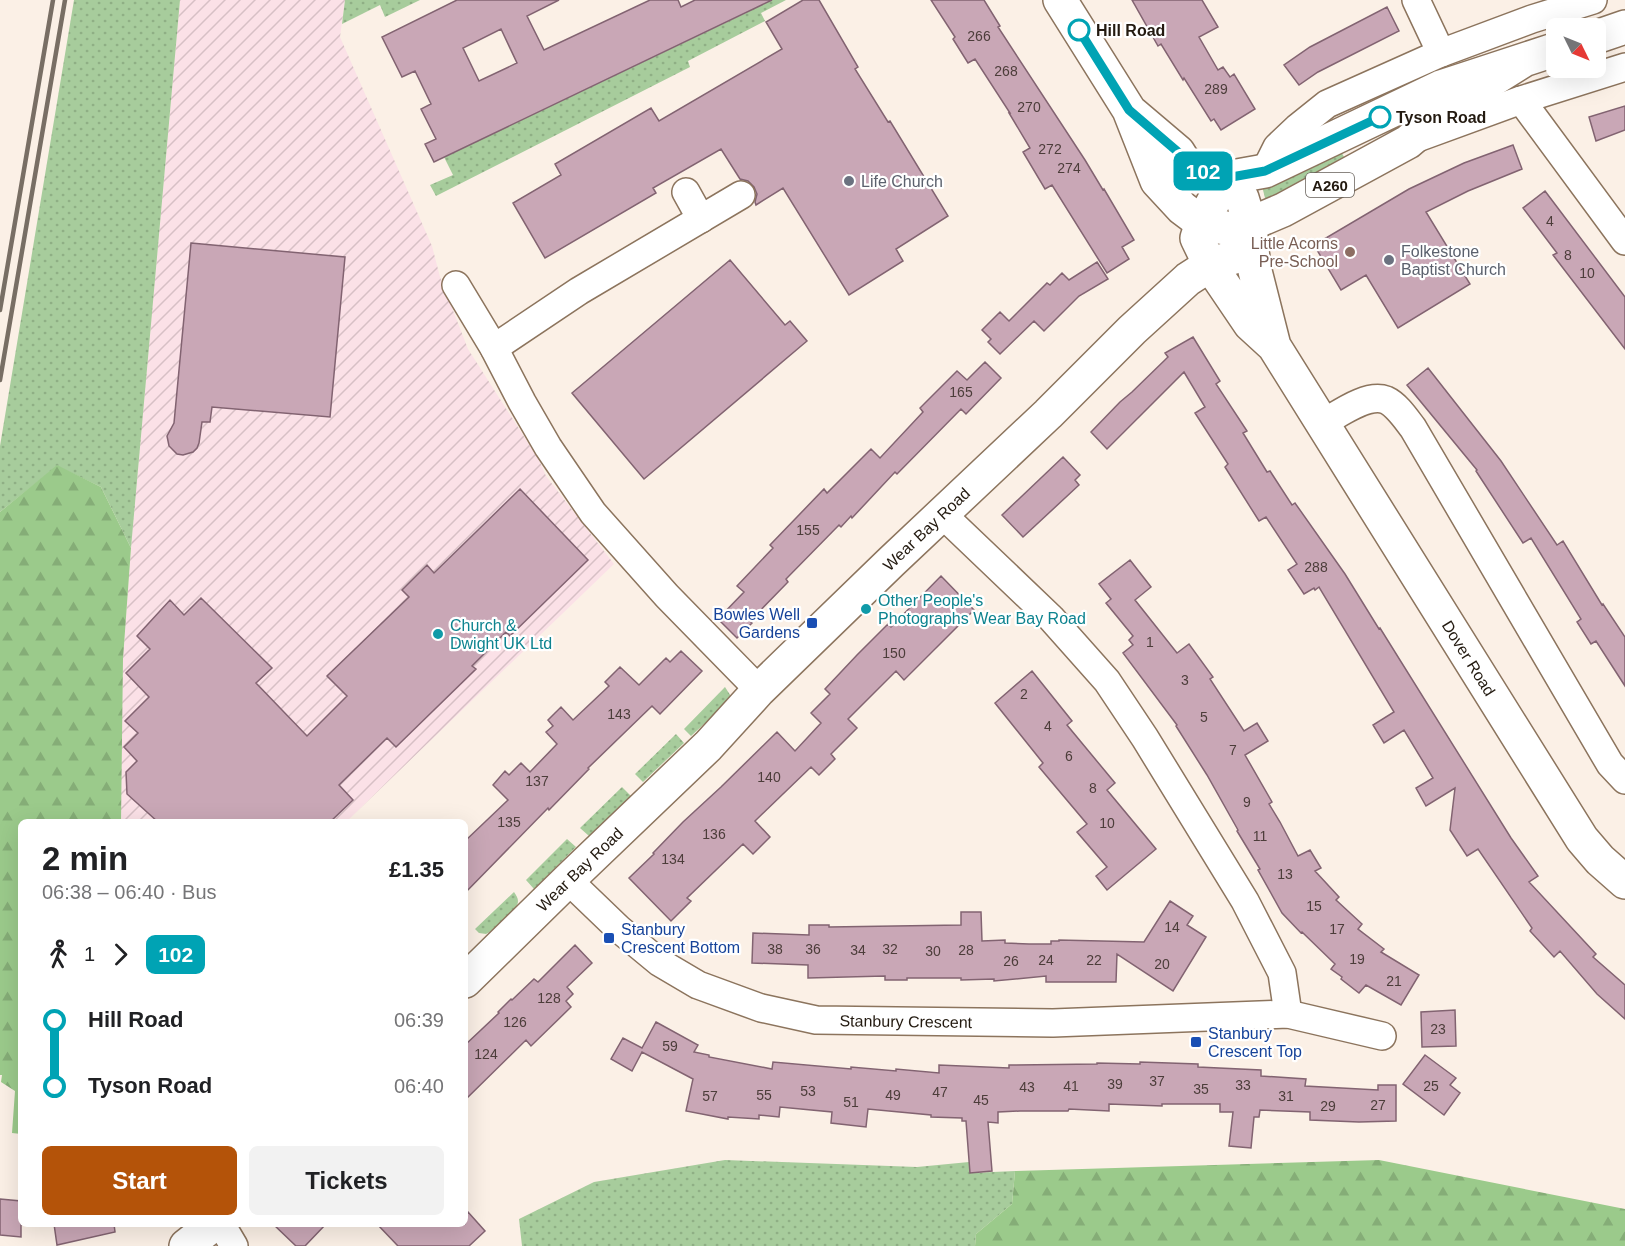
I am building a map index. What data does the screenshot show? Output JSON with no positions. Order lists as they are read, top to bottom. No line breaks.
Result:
{"streets":{"street":["A260","Wear Bay Road","Dover Road","Stanbury Crescent"]},"crossings":[["A260","Wear Bay Road"],["A260","Dover Road"],["Wear Bay Road","Dover Road"],["Wear Bay Road","Stanbury Crescent"]],"places":{"other":["Hill Road","Tyson Road","Life Church","Little Acorns Pre-School","Folkestone Baptist Church","Other People's Photographs Wear Bay Road","Church & Dwight UK Ltd"],"transit":["Bowles Well Gardens","Stanbury Crescent Bottom","Stanbury Crescent Top"]},"lines":["bus line 102"],"house_numbers":["266","268","289","270","272","274","4","8","10","165","155","288","1","150","3","2","143","5","4","7","6","140","137","8","9","135","10","136","11","134","13","15","14","17","38","36","32","34","28","30","19","24","22","26","20","21","128","126","23","59","124","37","39","33","41","25","43","35","53","47","55","49","57","31","45","51","27","29"],"north":"bottom right","page":{"on_map":"102","heading":["2 min","06:38 – 06:40 · Bus","£1.35"],"legs":["1","102"],"list":[{"name":"Hill Road","value":"06:39"},{"name":"Tyson Road","value":"06:40"}],"buttons":["Start","Tickets"]}}
